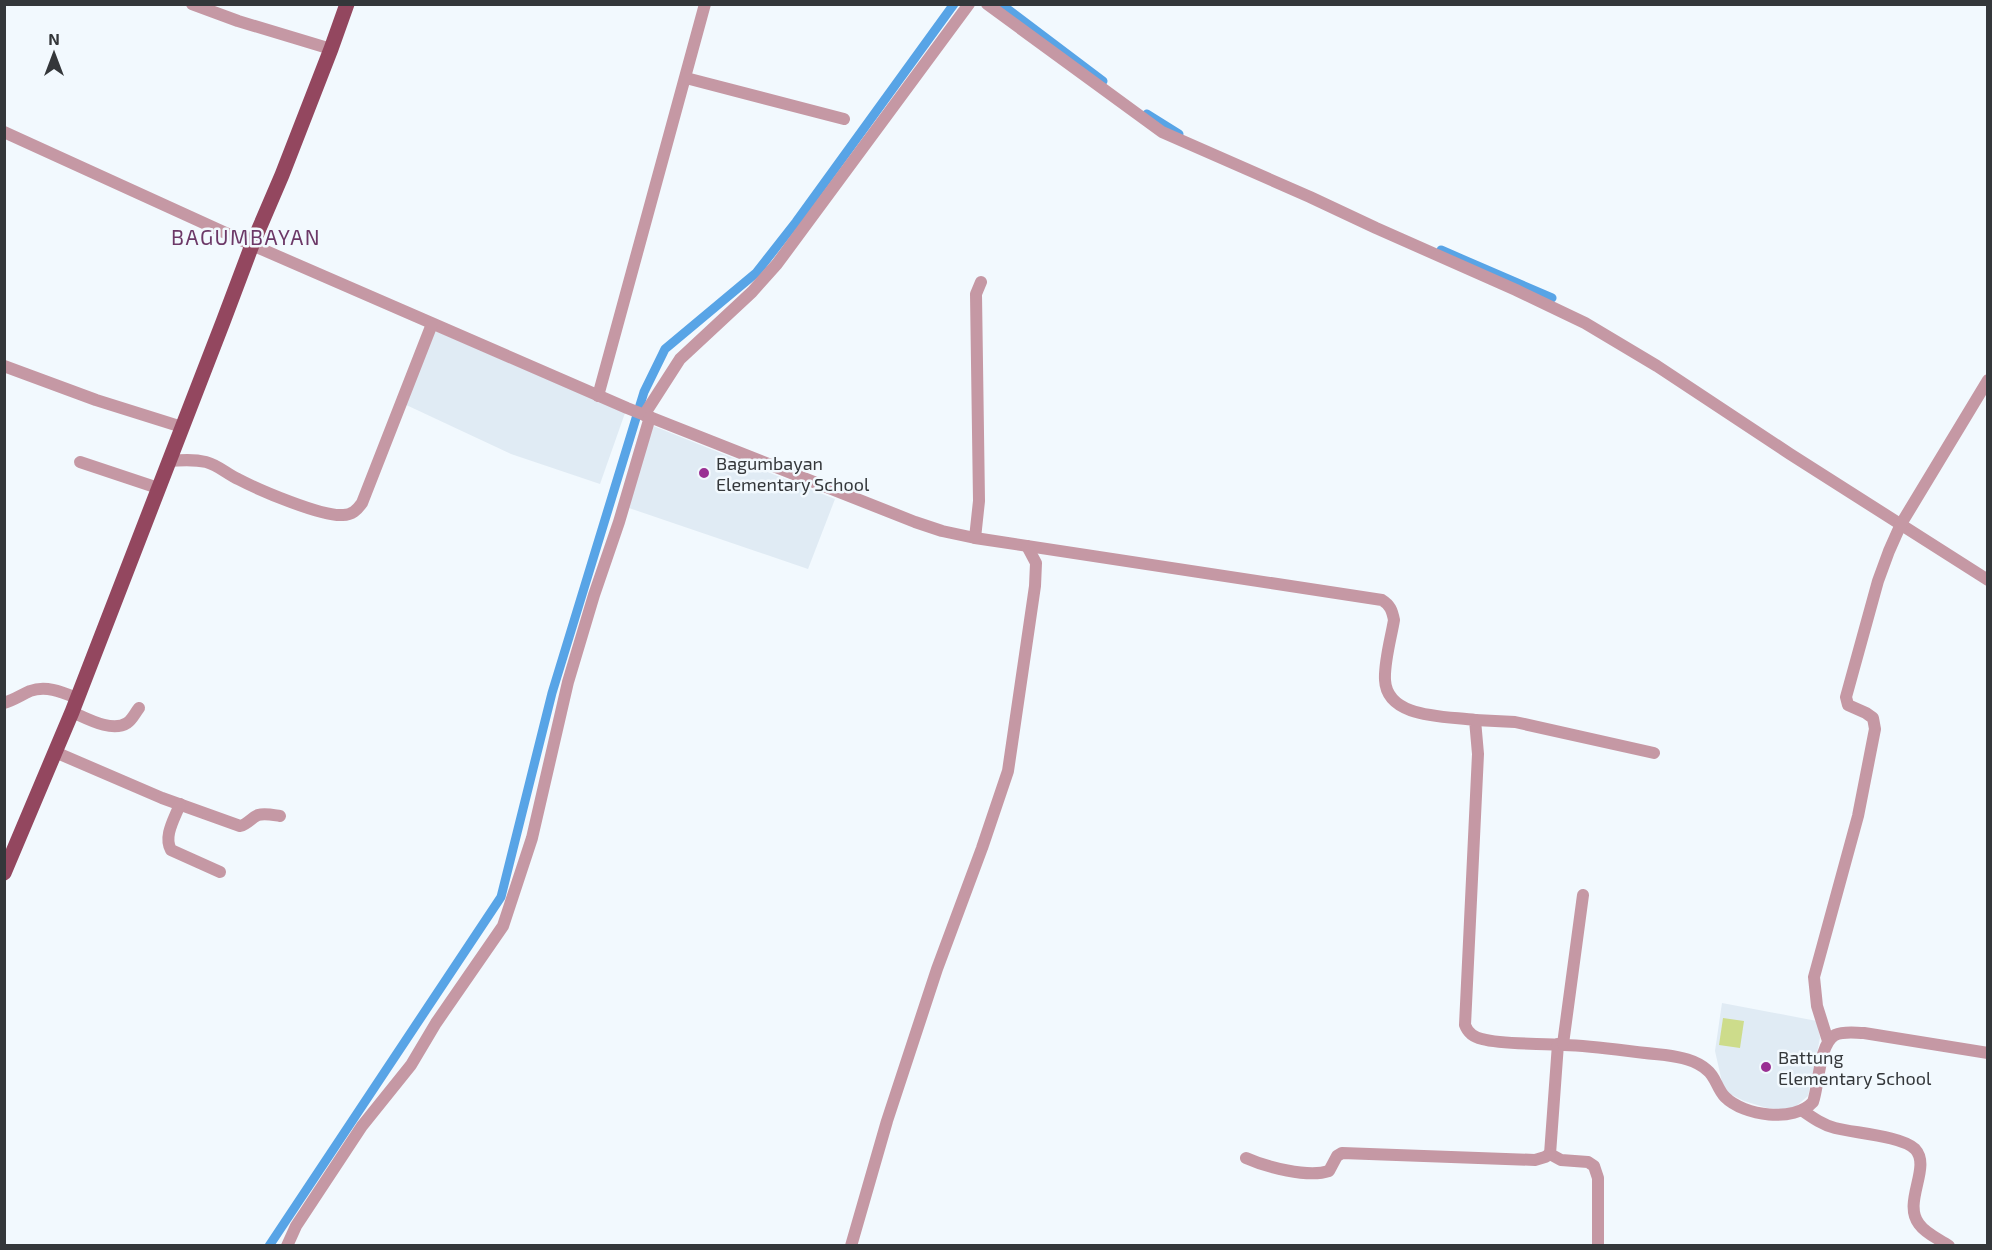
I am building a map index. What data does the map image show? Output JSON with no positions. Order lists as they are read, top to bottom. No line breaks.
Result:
{"districts":["BAGUMBAYAN"],"places":["Bagumbayan Elementary School","Battung Elementary School"],"north":"top"}
